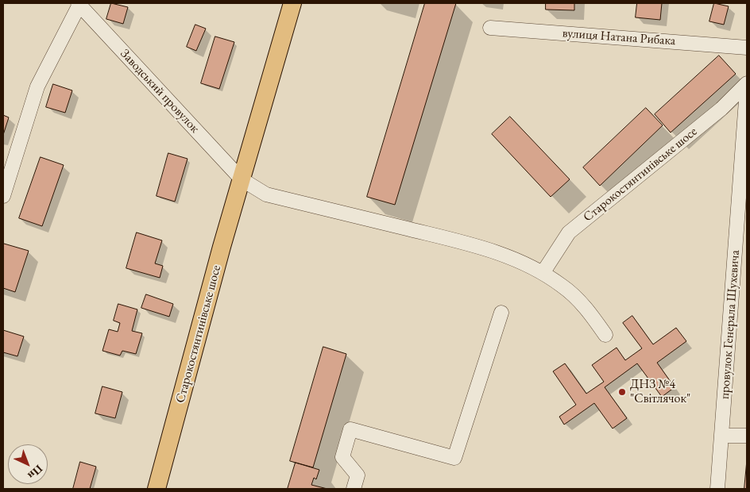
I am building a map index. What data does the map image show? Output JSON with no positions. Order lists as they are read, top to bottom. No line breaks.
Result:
{"streets":{"main road":["Старокостянтинівське шосе"],"street":["вулиця Натана Рибака","Заводський провулок","провулок Генерала Шухевича"]},"crossings":[["Заводський провулок","Старокостянтинівське шосе"]],"places":["ДНЗ №4 \"Світлячок\""],"north":"bottom right"}
